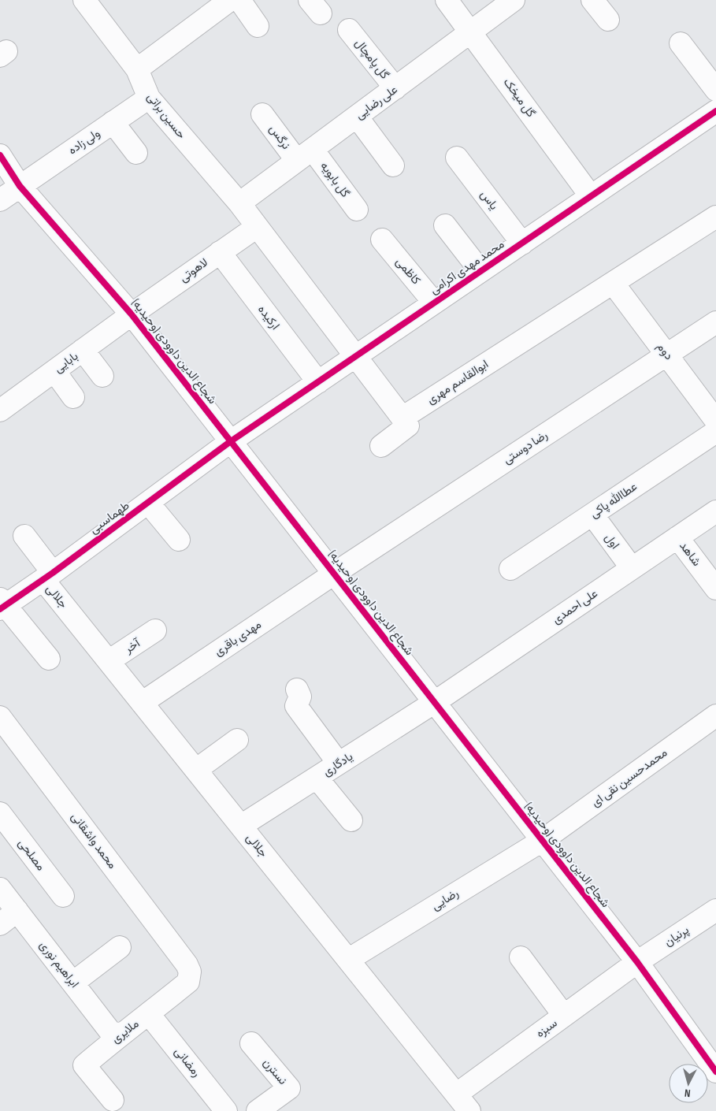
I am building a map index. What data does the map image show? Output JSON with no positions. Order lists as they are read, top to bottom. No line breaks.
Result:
{"streets":{"street":["گل پامچال","گل میخک","علی رضایی","حسین براتی","نرگس","ولی زاده","گل بابویه","یاس","محمد مهدی اکرامی","لاهوتی","کاظمی","ارکیده","شجاع الدین داوودی (وحیدیه)","دوم","بابایی","ابوالقاسم مهری","رضا دوستی","عطاالله پاکی","طهماسبی","اول","شاهد","جلالی","علی احمدی","مهدی باقری","آخر","یادگاری","محمدحسین نقی ای","محمد واشقانی","مصلحی","رضایی","پرنیان","ابراهیم نوری","سبزه","ملایری","رمضانی","نسترن"]},"crossings":[["گل پامچال","علی رضایی"],["گل میخک","علی رضایی"],["گل میخک","محمد مهدی اکرامی"],["علی رضایی","حسین براتی"],["علی رضایی","نرگس"],["علی رضایی","گل بابویه"],["حسین براتی","ولی زاده"],["حسین براتی","لاهوتی"],["نرگس","گل بابویه"],["ولی زاده","شجاع الدین داوودی (وحیدیه)"],["یاس","محمد مهدی اکرامی"],["محمد مهدی اکرامی","کاظمی"],["محمد مهدی اکرامی","ارکیده"],["محمد مهدی اکرامی","شجاع الدین داوودی (وحیدیه)"],["محمد مهدی اکرامی","طهماسبی"],["لاهوتی","ارکیده"],["لاهوتی","شجاع الدین داوودی (وحیدیه)"],["لاهوتی","بابایی"],["شجاع الدین داوودی (وحیدیه)","بابایی"],["شجاع الدین داوودی (وحیدیه)","رضا دوستی"],["شجاع الدین داوودی (وحیدیه)","طهماسبی"],["شجاع الدین داوودی (وحیدیه)","علی احمدی"],["شجاع الدین داوودی (وحیدیه)","مهدی باقری"],["شجاع الدین داوودی (وحیدیه)","یادگاری"],["شجاع الدین داوودی (وحیدیه)","محمدحسین نقی ای"],["شجاع الدین داوودی (وحیدیه)","رضایی"],["شجاع الدین داوودی (وحیدیه)","پرنیان"],["شجاع الدین داوودی (وحیدیه)","سبزه"],["دوم","ابوالقاسم مهری"],["دوم","رضا دوستی"],["رضا دوستی","مهدی باقری"],["عطاالله پاکی","اول"],["طهماسبی","جلالی"],["اول","علی احمدی"],["شاهد","علی احمدی"],["جلالی","مهدی باقری"],["جلالی","آخر"],["جلالی","یادگاری"],["جلالی","رضایی"],["جلالی","سبزه"],["علی احمدی","یادگاری"],["محمدحسین نقی ای","رضایی"],["محمد واشقانی","ملایری"],["پرنیان","سبزه"],["ابراهیم نوری","ملایری"],["ملایری","رمضانی"]],"north":"bottom"}
